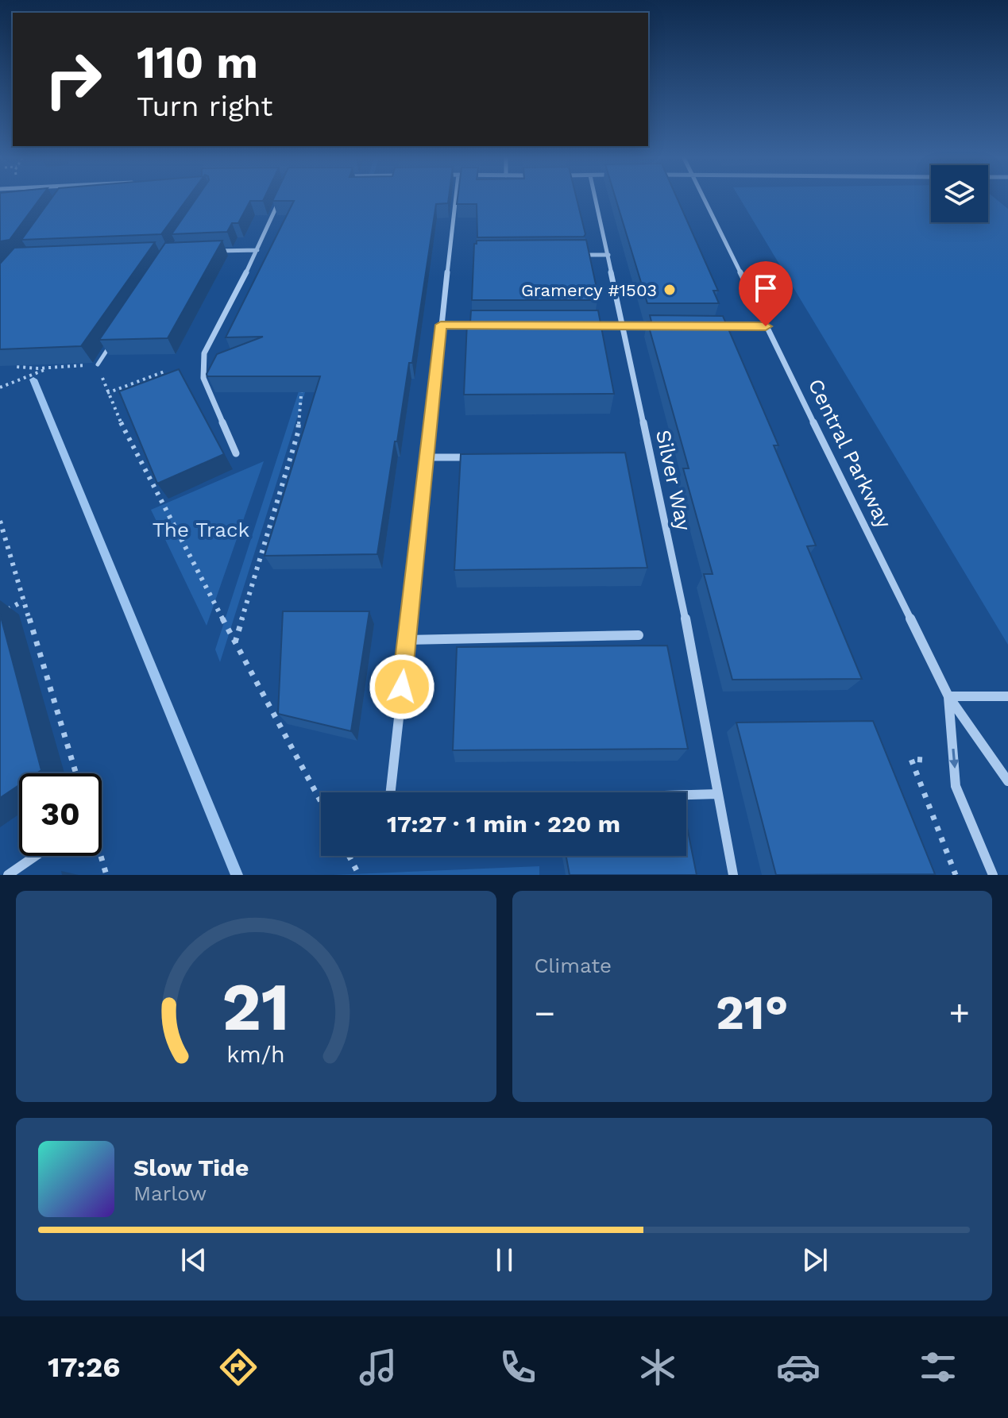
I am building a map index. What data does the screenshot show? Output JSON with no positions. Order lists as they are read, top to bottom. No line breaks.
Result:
{"streets":{"street":["Central Parkway","Silver Way"]},"parks":["The Track"],"places":["Gramercy #1503"],"page":{"turn":["110 m","Turn right"],"limit":"30","trip":"17:27 · 1 min · 220 m","tile":"Climate","heat":["−","21°","+"],"song":["Slow Tide","Marlow"],"tabs":"17:26","gauge":["21","km/h"]}}
